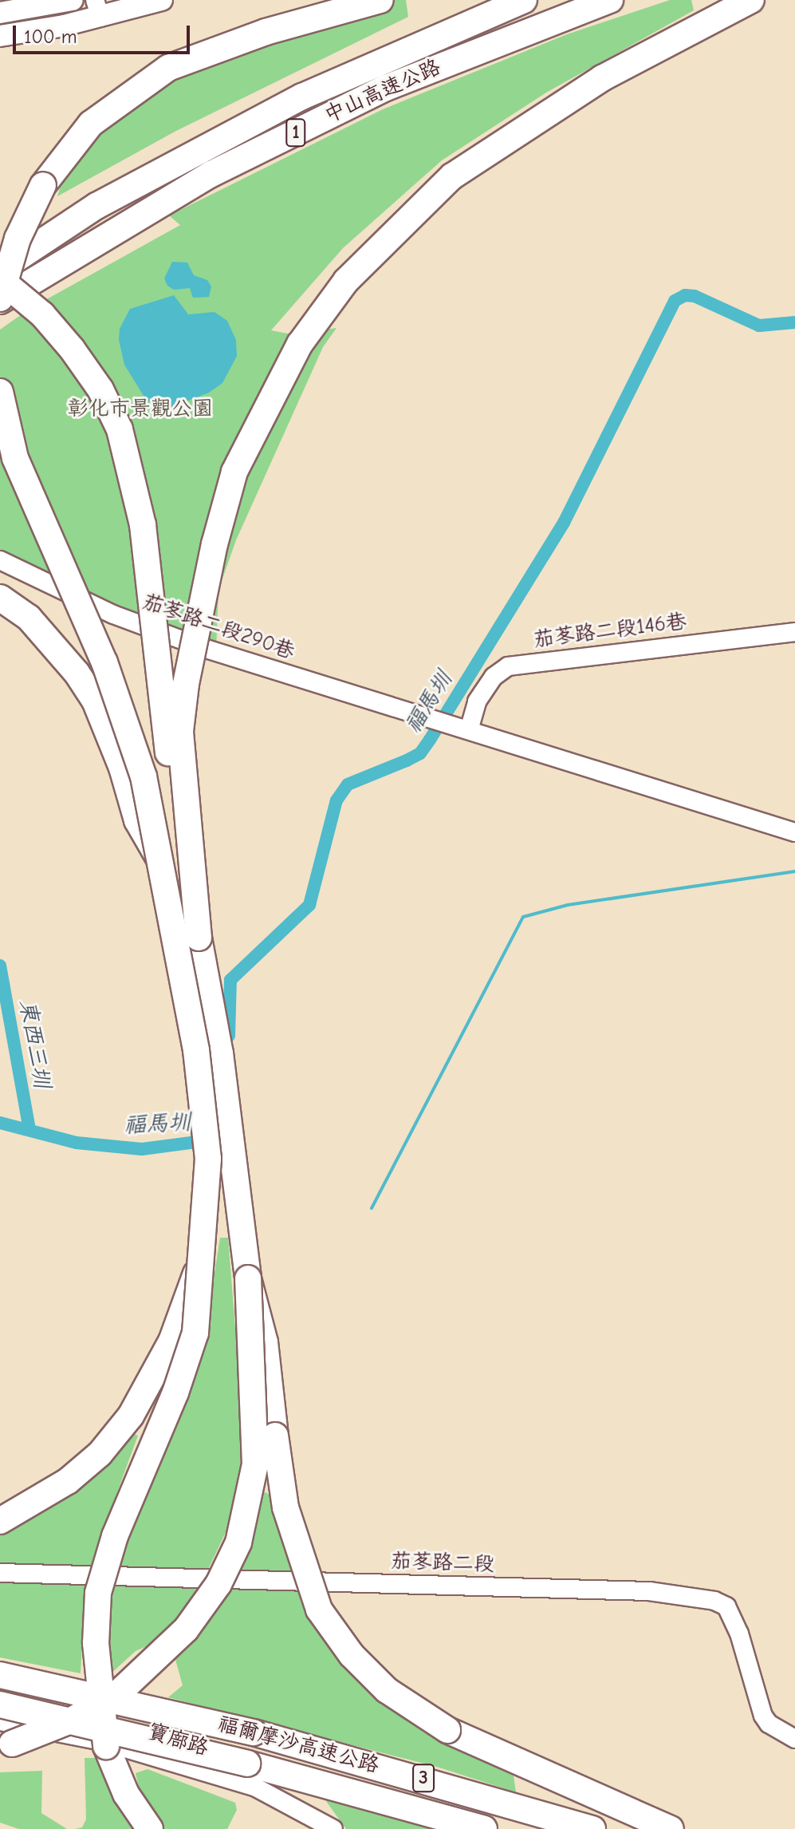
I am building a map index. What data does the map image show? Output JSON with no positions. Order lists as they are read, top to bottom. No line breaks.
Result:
{"streets":{"highway":["中山高速公路","1","福爾摩沙高速公路","3"],"street":["茄苳路二段290巷","茄苳路二段146巷","茄苳路二段","寶廍路"]},"crossings":[["茄苳路二段290巷","茄苳路二段146巷"]],"water":["福馬圳","東西三圳"],"parks":["彰化市景觀公園"],"scale_bar":"100 m"}
